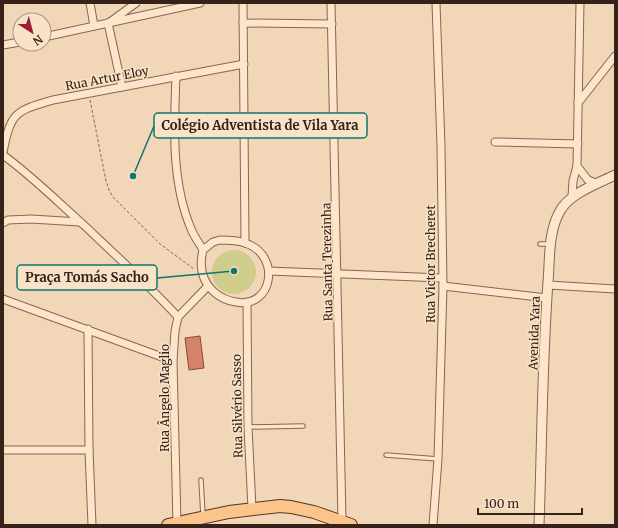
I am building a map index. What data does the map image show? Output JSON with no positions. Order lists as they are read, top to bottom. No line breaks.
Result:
{"streets":{"street":["Rua Artur Eloy","Rua Santa Terezinha","Rua Victor Brecheret","Avenida Yara","Rua Ângelo Maglio","Rua Silvério Sasso"]},"places":["Colégio Adventista de Vila Yara","Praça Tomás Sacho"],"scale_bar":"100 m","north":"bottom right"}
